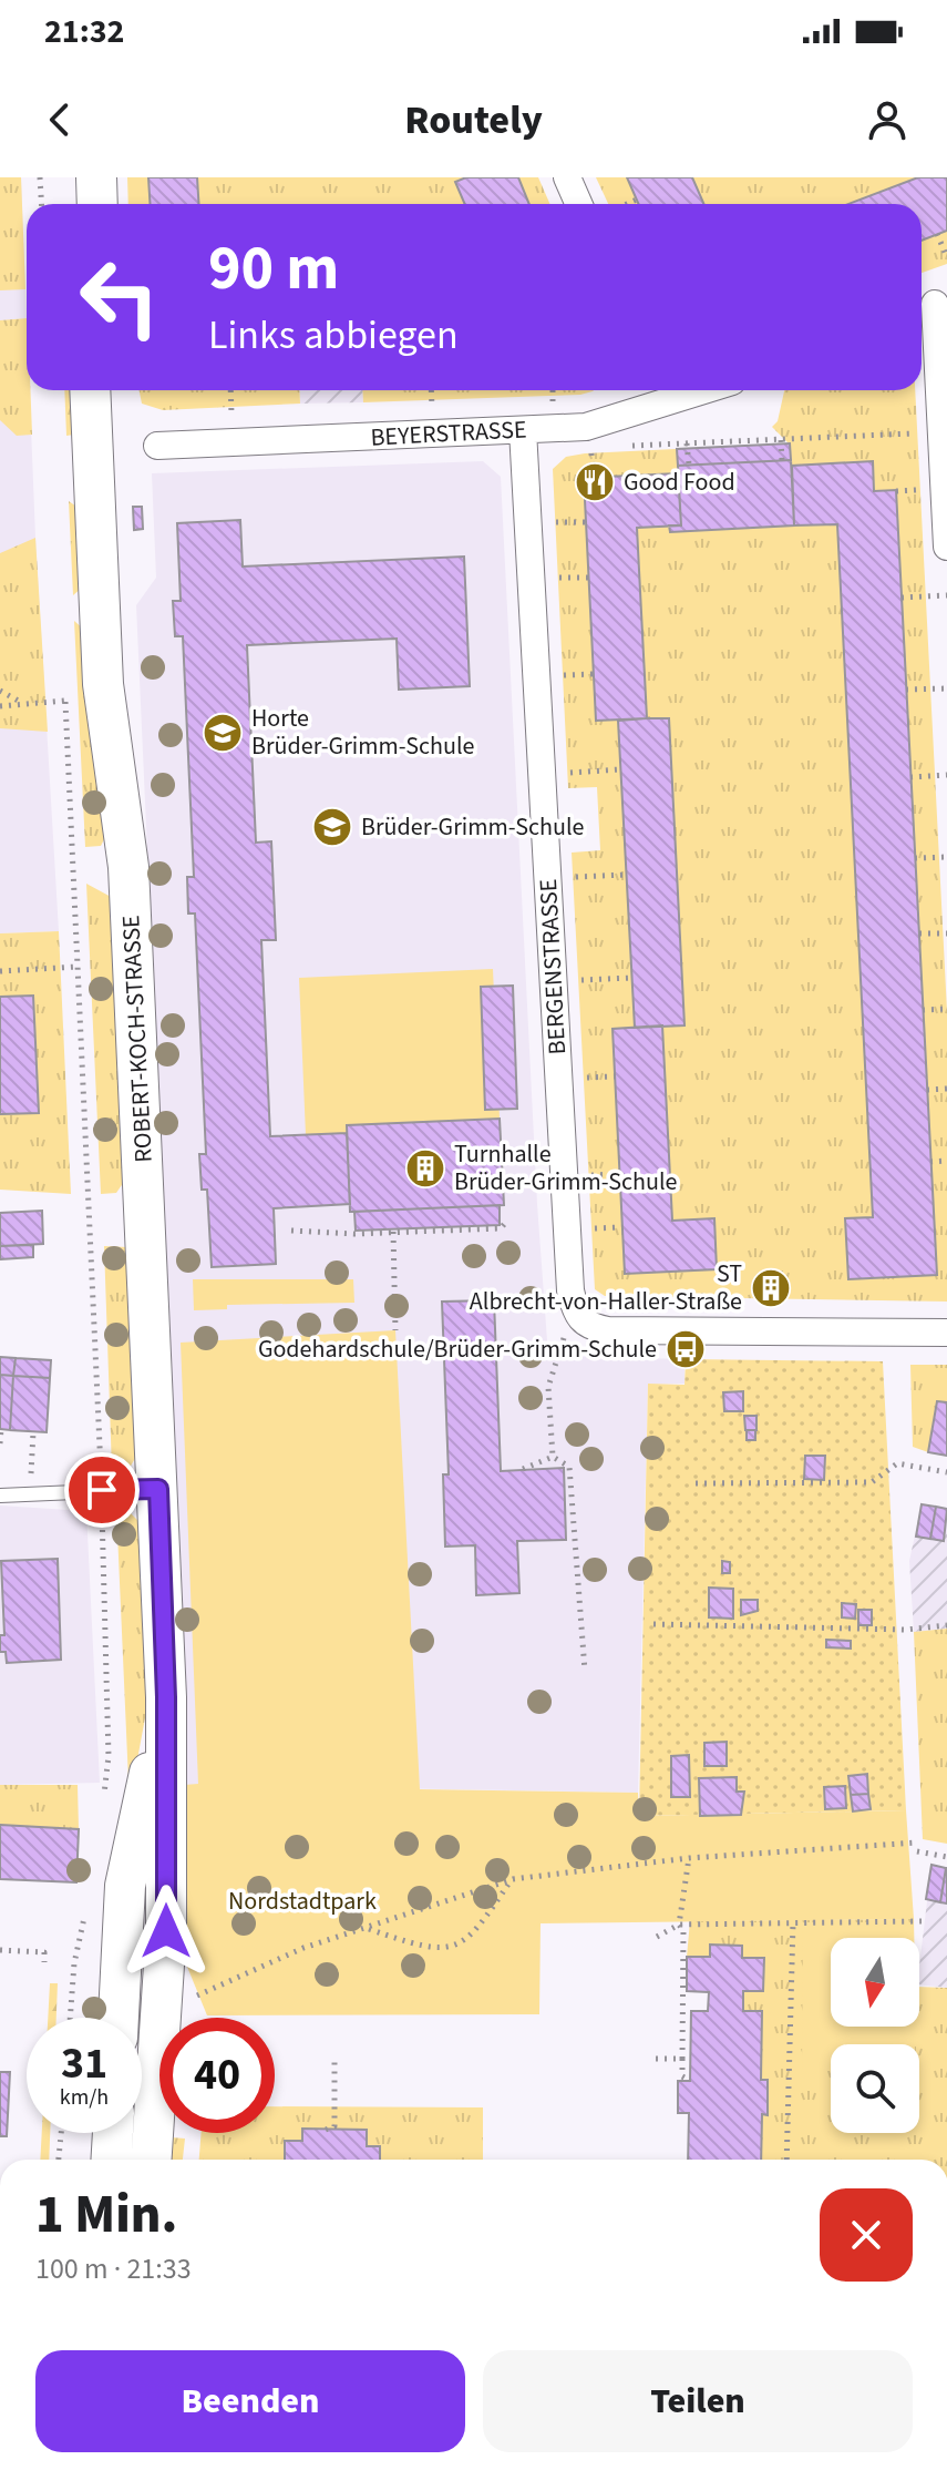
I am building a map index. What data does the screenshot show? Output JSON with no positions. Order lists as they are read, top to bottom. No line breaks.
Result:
{"streets":{"street":["BEYERSTRASSE","BERGENSTRASSE","ROBERT-KOCH-STRASSE"]},"crossings":[["BEYERSTRASSE","BERGENSTRASSE"]],"parks":["Nordstadtpark"],"places":{"restaurant":["Good Food"],"school or university":["Horte Brüder-Grimm-Schule","Brüder-Grimm-Schule"],"building":["Turnhalle Brüder-Grimm-Schule","ST Albrecht-von-Haller-Straße"],"bus stop":["Godehardschule/Brüder-Grimm-Schule"]},"north":"bottom","page":{"status":"21:32","header":"Routely","turn":["90 m","Links abbiegen"],"speed":"31 km/h","limit":"40","heading":["1 Min.","100 m · 21:33"],"buttons":["Beenden","Teilen"]}}
